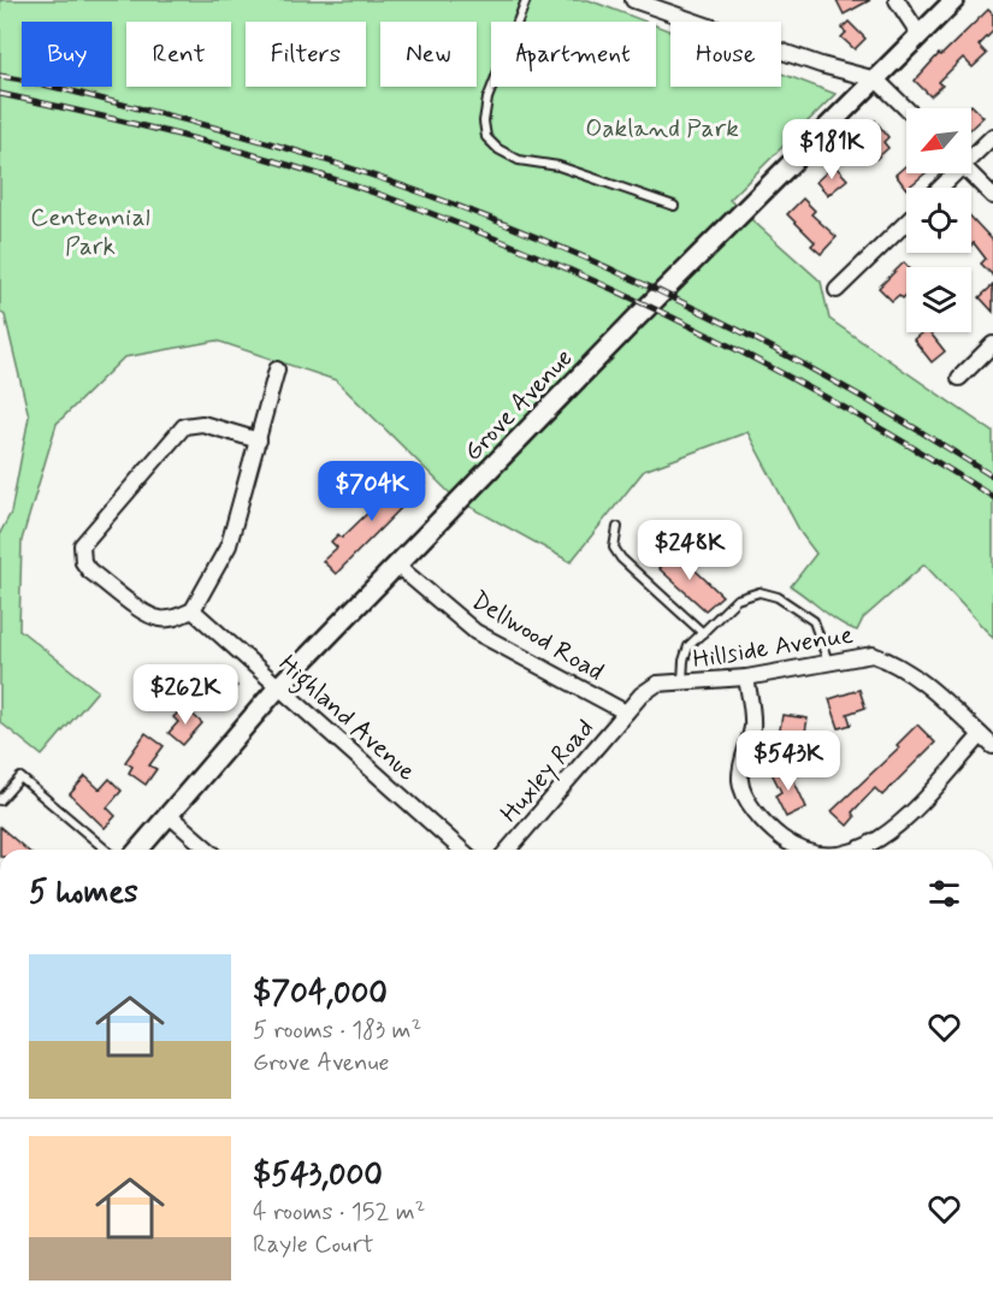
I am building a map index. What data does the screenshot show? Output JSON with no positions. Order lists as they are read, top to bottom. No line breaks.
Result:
{"streets":{"street":["Grove Avenue","Dellwood Road","Hillside Avenue","Highland Avenue","Huxley Road"]},"crossings":[["Grove Avenue","Dellwood Road"],["Grove Avenue","Highland Avenue"],["Dellwood Road","Hillside Avenue"],["Dellwood Road","Huxley Road"],["Hillside Avenue","Huxley Road"]],"parks":["Oakland Park","Centennial Park"],"north":"bottom left","page":{"chip":["Buy","Rent","Filters","New","Apartment","House"],"price":["$181K","$704K","$248K","$262K","$543K"],"heading":"5 homes","list":[{"name":"$704,000","note":"5 rooms · 183 m² · Grove Avenue"},{"name":"$543,000","note":"4 rooms · 152 m² · Rayle Court"}]}}
